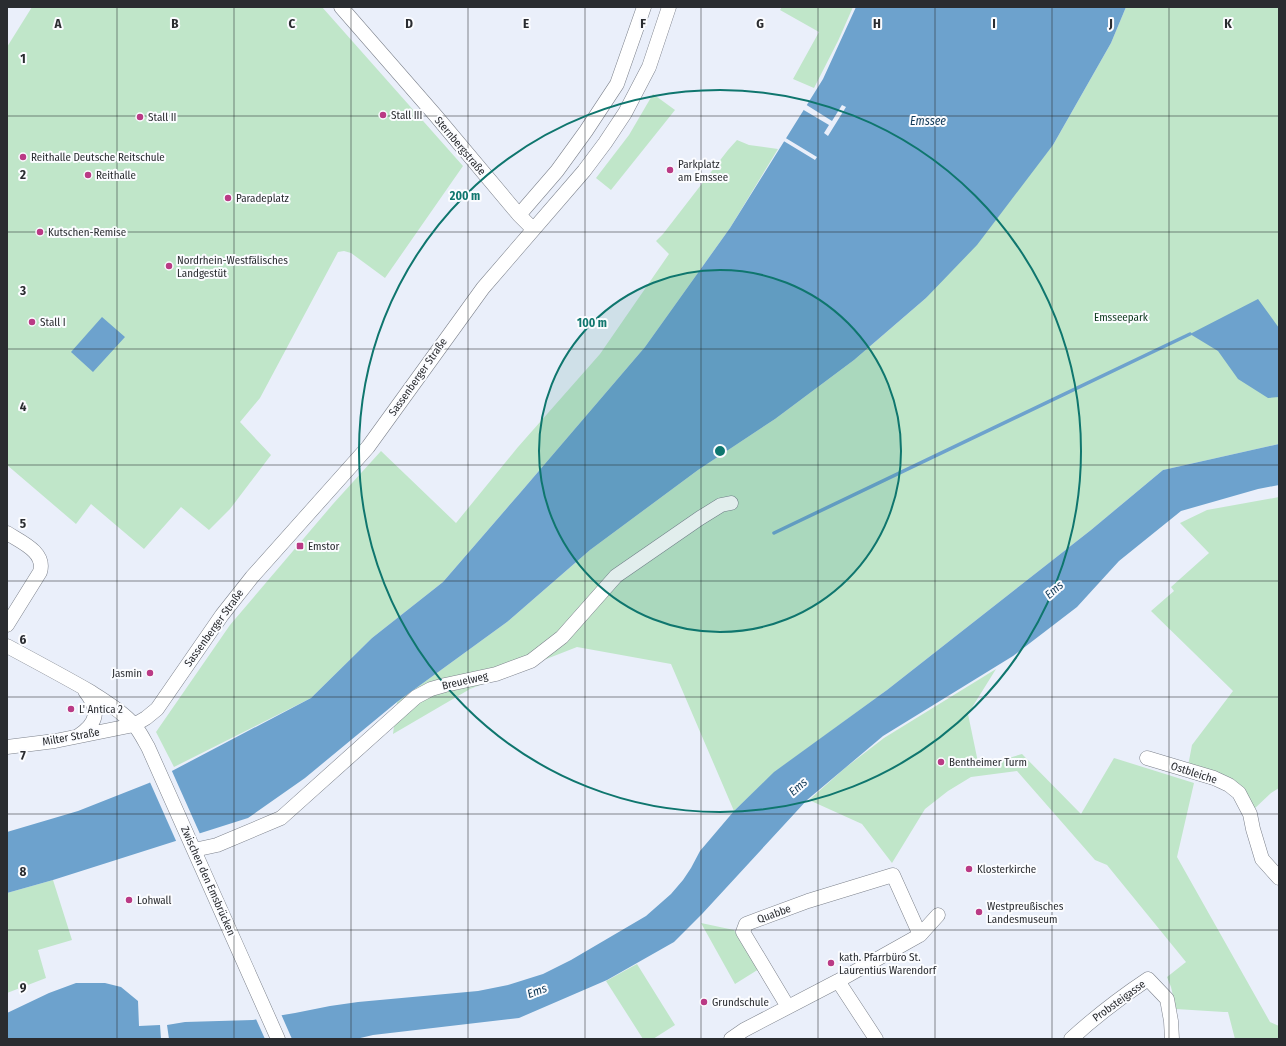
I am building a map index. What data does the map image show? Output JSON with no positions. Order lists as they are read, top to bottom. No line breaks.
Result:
{"streets":{"street":["Sternbergstraße","Sassenberger Straße","Breuelweg","Milter Straße","Ostbleiche","Zwischen den Emsbrücken","Quabbe","Probsteigasse"]},"crossings":[["Sternbergstraße","Sassenberger Straße"],["Sassenberger Straße","Milter Straße"],["Sassenberger Straße","Zwischen den Emsbrücken"],["Breuelweg","Zwischen den Emsbrücken"],["Milter Straße","Zwischen den Emsbrücken"]],"water":["Emssee","Ems"],"parks":["Emsseepark"],"places":{"other":["Stall III","Stall II","Reithalle Deutsche Reitschule","Parkplatz am Emssee","Reithalle","Paradeplatz","Kutschen-Remise","Nordrhein-Westfälisches Landgestüt","Stall I","Jasmin","L' Antica 2","Bentheimer Turm","Klosterkirche","Lohwall","Westpreußisches Landesmuseum","kath. Pfarrbüro St. Laurentius Warendorf","Grundschule"],"transit":["Emstor"]},"grid":{"columns":["A","B","C","D","E","F","G","H","I","J","K"],"rows":["1","2","3","4","5","6","7","8","9"]},"rings":["200 m","100 m"]}
